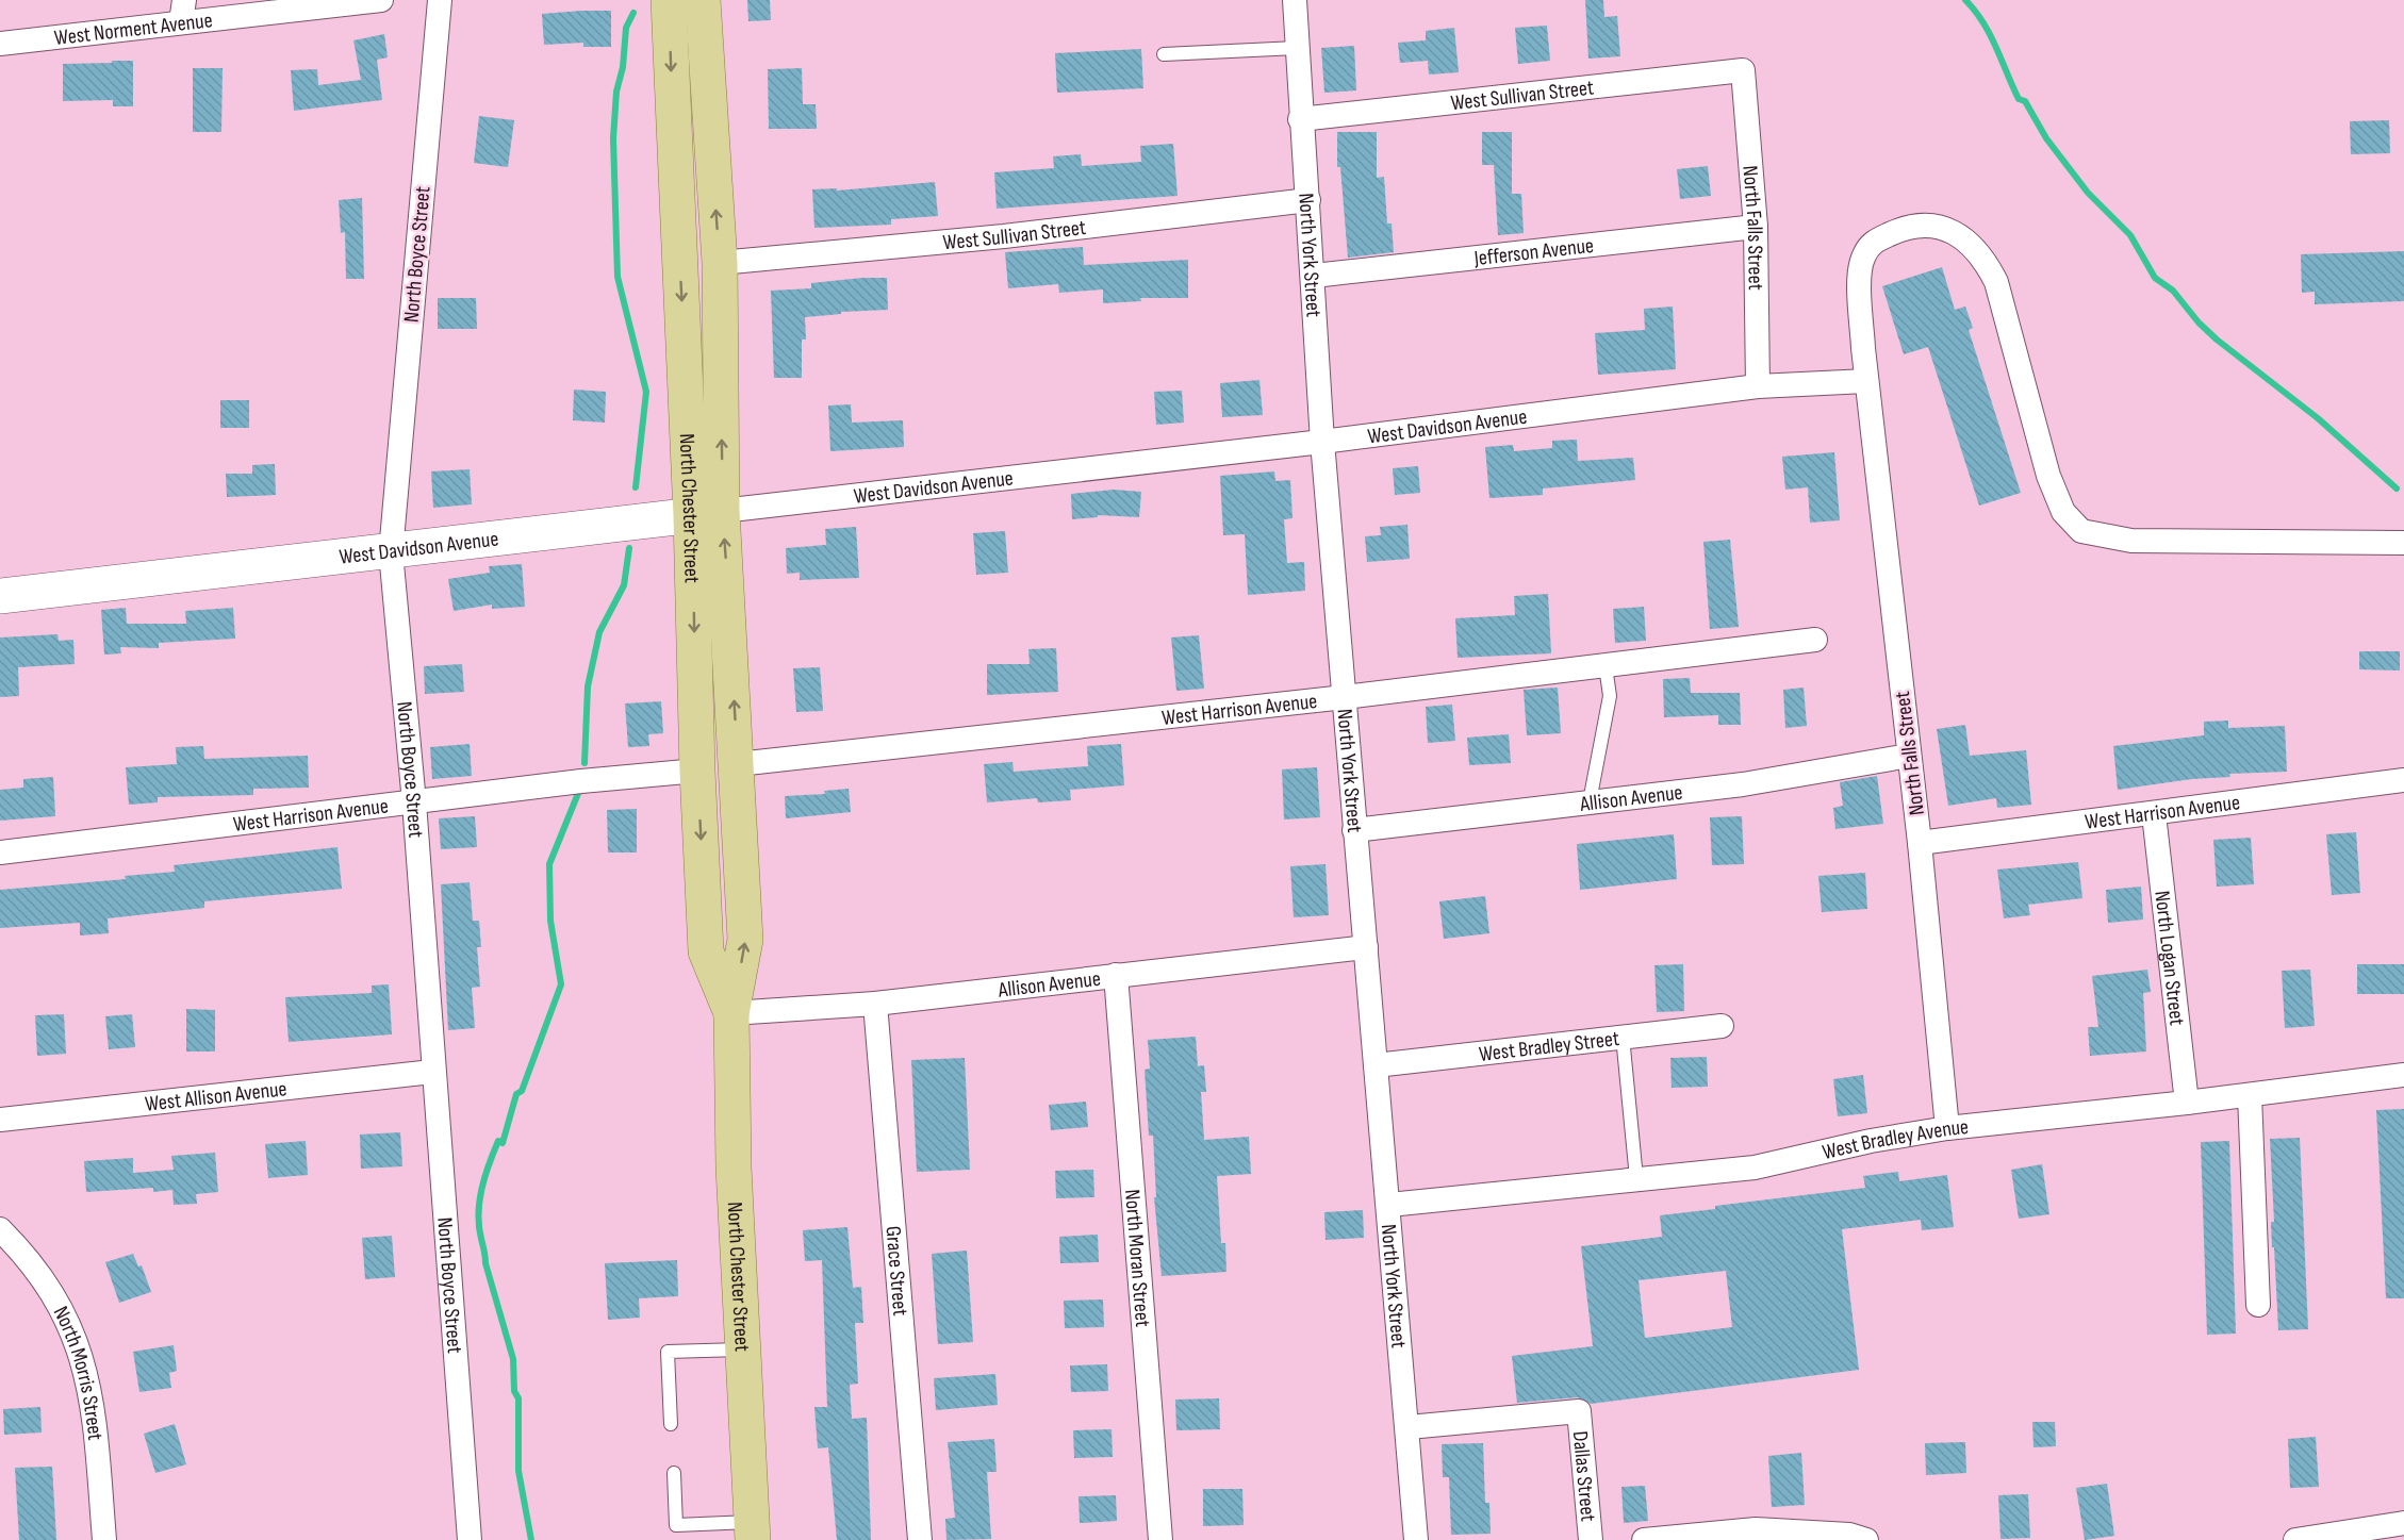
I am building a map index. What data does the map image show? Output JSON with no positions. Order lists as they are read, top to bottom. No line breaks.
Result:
{"streets":{"main road":["North Chester Street"],"street":["West Norment Avenue","West Sullivan Street","North Falls Street","Jefferson Avenue","North Boyce Street","North York Street","West Davidson Avenue","West Harrison Avenue","Allison Avenue","North Logan Street","West Bradley Street","West Allison Avenue","West Bradley Avenue","North Moran Street","Grace Street","North Morris Street","Dallas Street"]},"crossings":[["West Sullivan Street","North Falls Street"],["West Sullivan Street","North York Street"],["West Sullivan Street","North Chester Street"],["North Falls Street","Jefferson Avenue"],["North Falls Street","West Davidson Avenue"],["North Falls Street","West Harrison Avenue"],["North Falls Street","Allison Avenue"],["North Falls Street","West Bradley Avenue"],["Jefferson Avenue","North York Street"],["North Boyce Street","West Davidson Avenue"],["North Boyce Street","West Harrison Avenue"],["North Boyce Street","West Allison Avenue"],["North York Street","West Davidson Avenue"],["North York Street","West Harrison Avenue"],["North York Street","Allison Avenue"],["North York Street","West Bradley Street"],["North York Street","West Bradley Avenue"],["North York Street","Dallas Street"],["West Davidson Avenue","North Chester Street"],["North Chester Street","West Harrison Avenue"],["North Chester Street","Allison Avenue"],["West Harrison Avenue","North Logan Street"],["Allison Avenue","North Moran Street"],["Allison Avenue","Grace Street"],["North Logan Street","West Bradley Avenue"]]}
